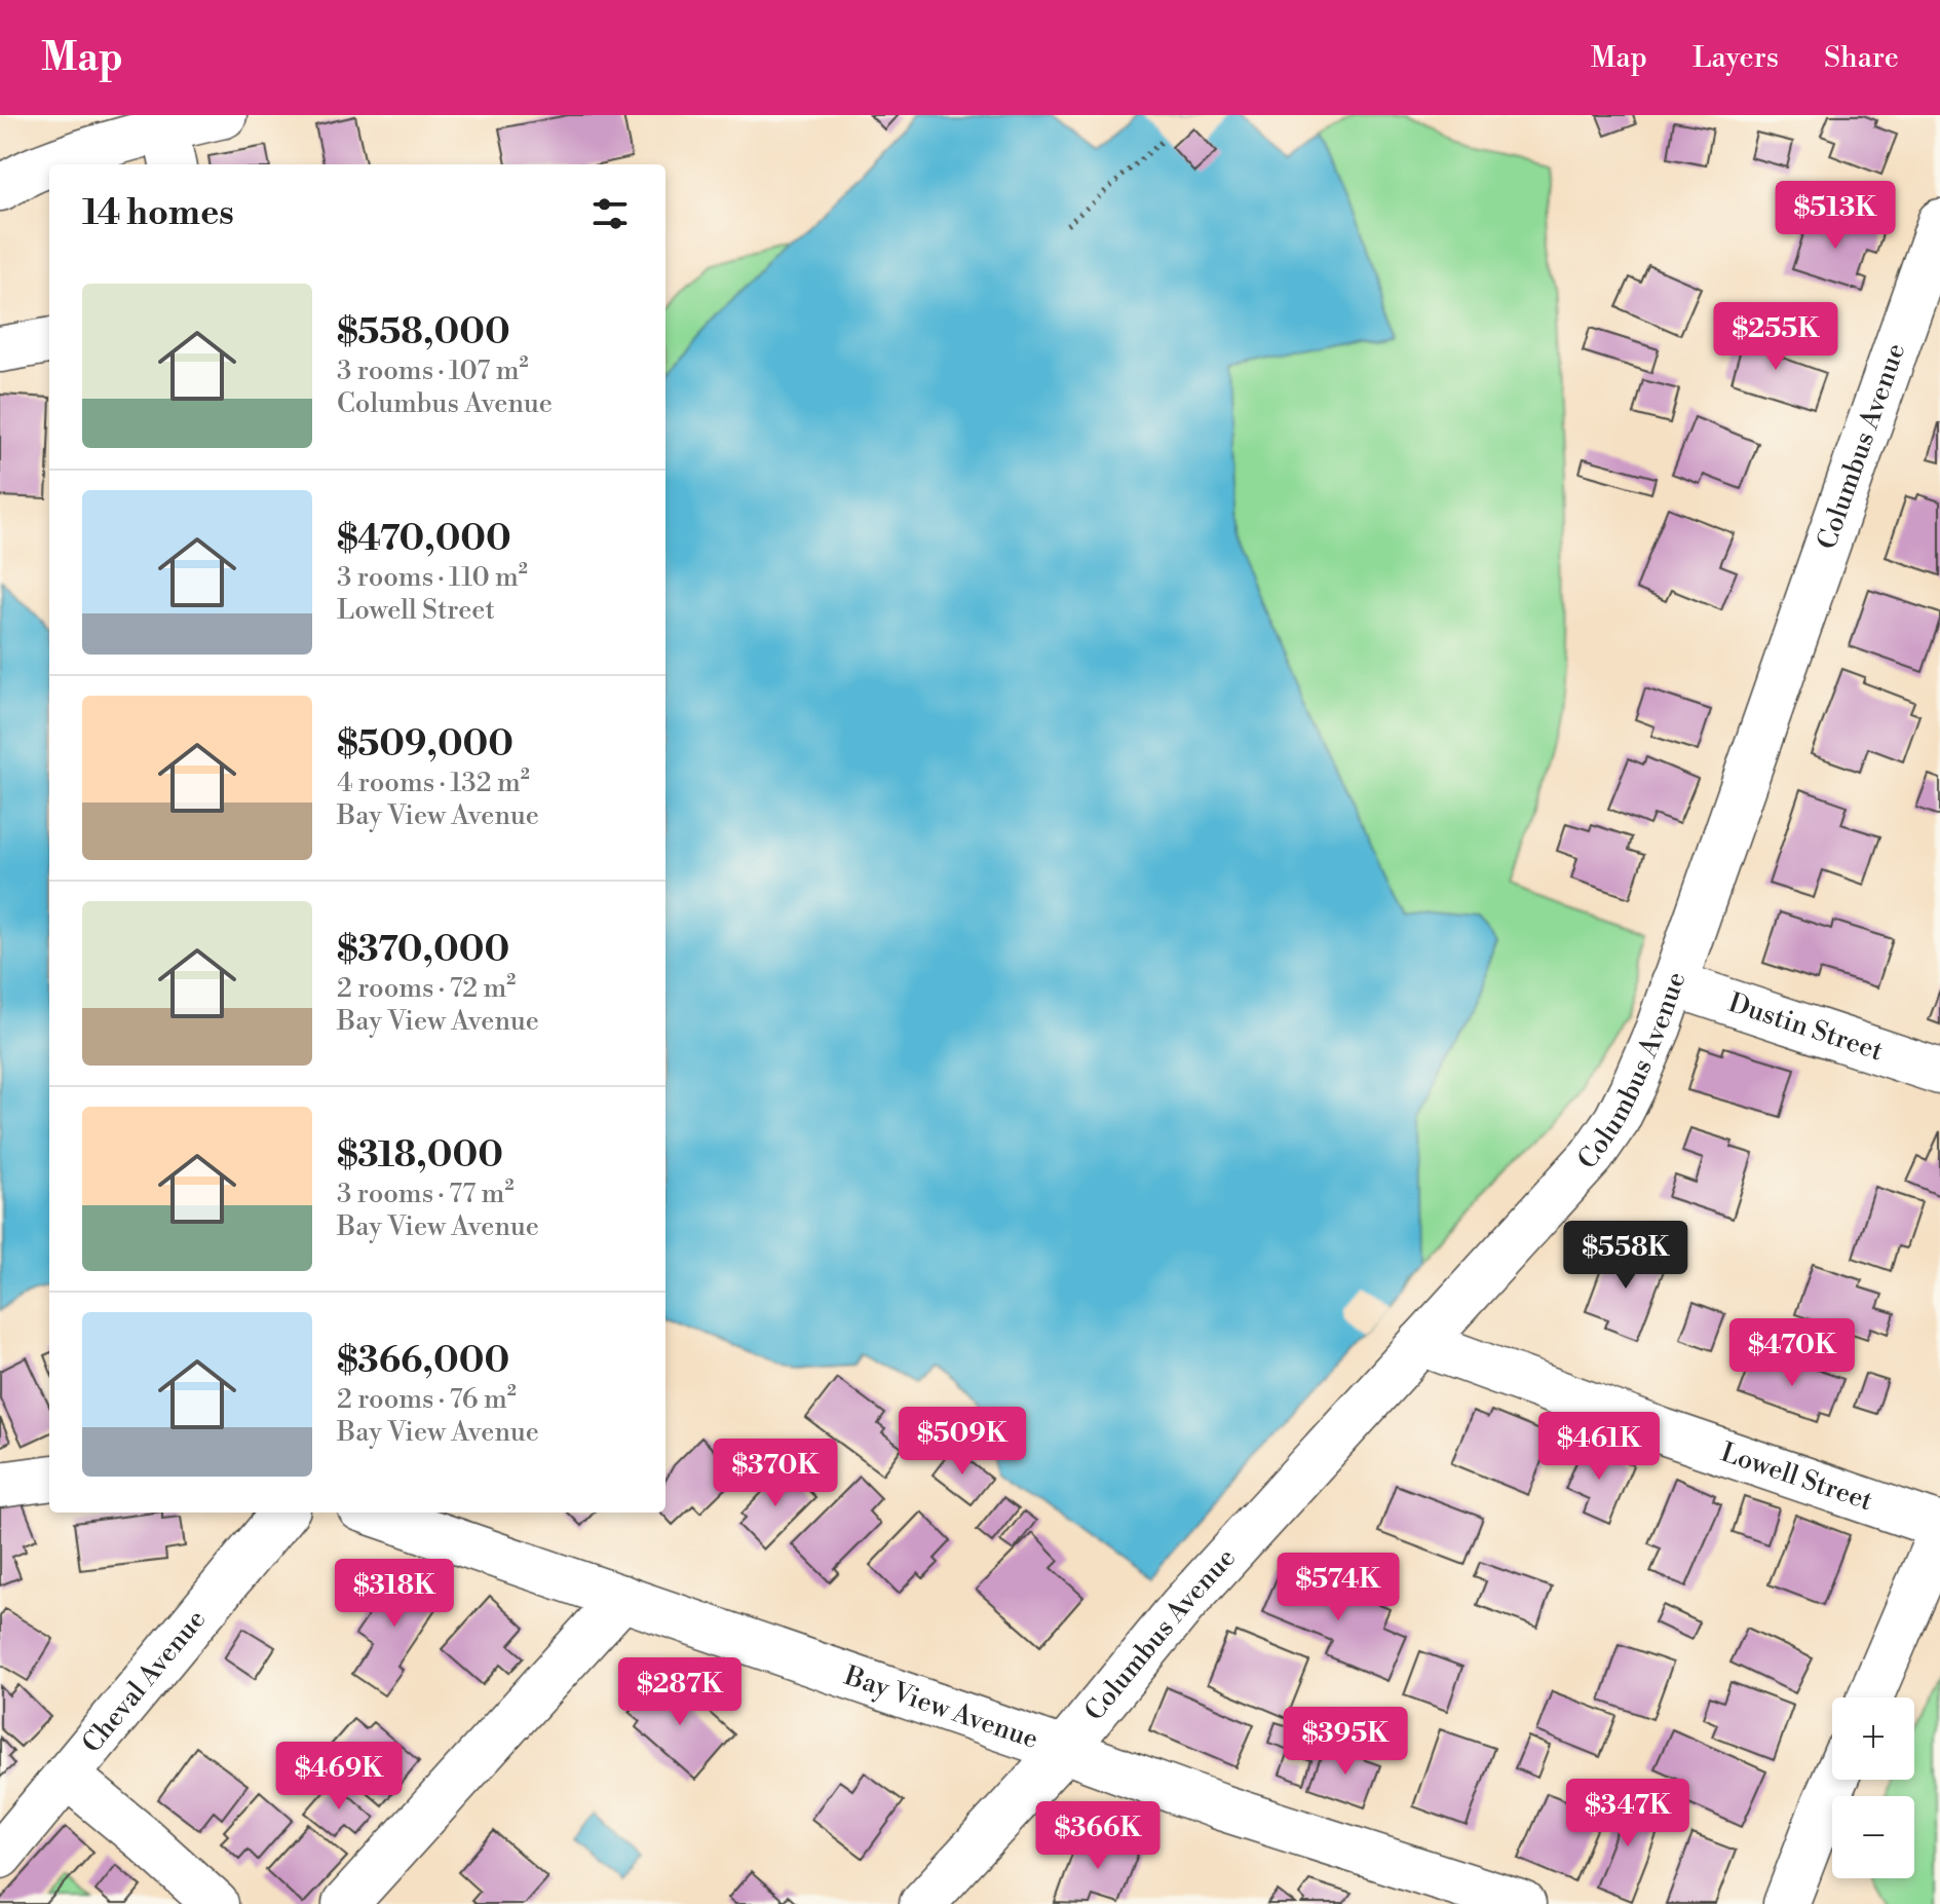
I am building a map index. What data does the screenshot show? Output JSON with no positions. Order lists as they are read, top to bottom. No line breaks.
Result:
{"streets":{"street":["Columbus Avenue","Dustin Street","Lowell Street","Cheval Avenue","Bay View Avenue"]},"crossings":[["Columbus Avenue","Dustin Street"],["Columbus Avenue","Lowell Street"],["Columbus Avenue","Bay View Avenue"]],"page":{"header":"Map","nav":["Map","Layers","Share"],"heading":"14 homes","price":["$513K","$255K","$558K","$470K","$509K","$461K","$370K","$574K","$318K","$287K","$395K","$469K","$347K","$366K"],"list":[{"name":"$558,000","note":"3 rooms · 107 m² · Columbus Avenue"},{"name":"$470,000","note":"3 rooms · 110 m² · Lowell Street"},{"name":"$509,000","note":"4 rooms · 132 m² · Bay View Avenue"},{"name":"$370,000","note":"2 rooms · 72 m² · Bay View Avenue"},{"name":"$318,000","note":"3 rooms · 77 m² · Bay View Avenue"},{"name":"$366,000","note":"2 rooms · 76 m² · Bay View Avenue"}],"map_buttons":["+","−"]}}
